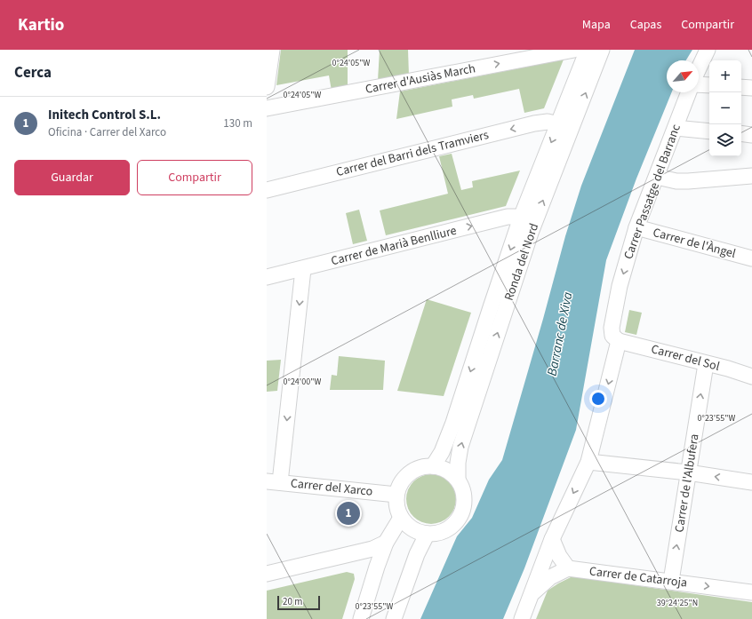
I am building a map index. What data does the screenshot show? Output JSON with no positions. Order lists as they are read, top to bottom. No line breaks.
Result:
{"streets":{"street":["Carrer d'Ausiàs March","Carrer del Barri dels Tramviers","Carrer Passatge del Barranc","Carrer de l'Àngel","Carrer de Marià Benlliure","Ronda del Nord","Carrer del Sol","Carrer de l'Albufera","Carrer del Xarco","Carrer de Catarroja"]},"crossings":[["Carrer d'Ausiàs March","Ronda del Nord"],["Carrer del Barri dels Tramviers","Ronda del Nord"],["Carrer Passatge del Barranc","Carrer de l'Àngel"],["Carrer Passatge del Barranc","Carrer del Sol"],["Carrer de Marià Benlliure","Ronda del Nord"],["Ronda del Nord","Carrer del Xarco"],["Carrer del Sol","Carrer de l'Albufera"],["Carrer de l'Albufera","Carrer de Catarroja"]],"one_way":["Carrer d'Ausiàs March","Carrer del Barri dels Tramviers","Carrer Passatge del Barranc","Carrer de Marià Benlliure"],"water":["Barranc de Xiva"],"scale_bar":"20 m","north":"top right","page":{"header":"Kartio","nav":["Mapa","Capas","Compartir"],"heading":"Cerca","map_buttons":["+","−"],"list":[{"mark":"1","name":"Initech Control S.L.","note":"Oficina · Carrer del Xarco","value":"130 m"}],"buttons":["Guardar","Compartir"],"pins":"1","scale":"20 m"},"coordinates":["0°24'05\"W","0°24'00\"W","0°23'55\"W","39°24'25\"N"]}
